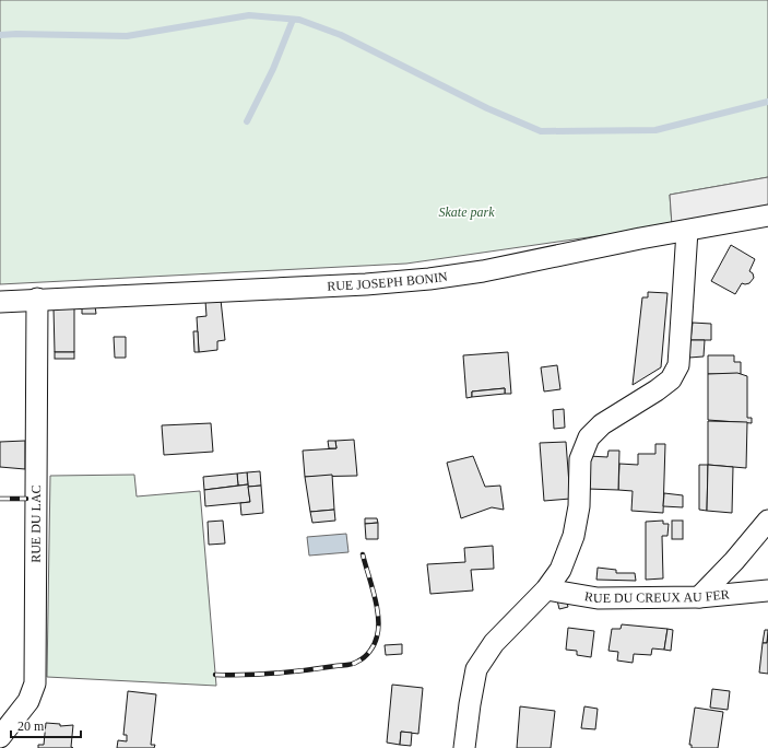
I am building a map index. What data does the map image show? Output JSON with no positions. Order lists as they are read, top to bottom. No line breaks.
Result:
{"streets":{"street":["RUE JOSEPH BONIN","RUE DU LAC","RUE DU CREUX AU FER"]},"crossings":[["RUE JOSEPH BONIN","RUE DU LAC"]],"parks":["Skate park"],"scale_bar":"20 m"}
